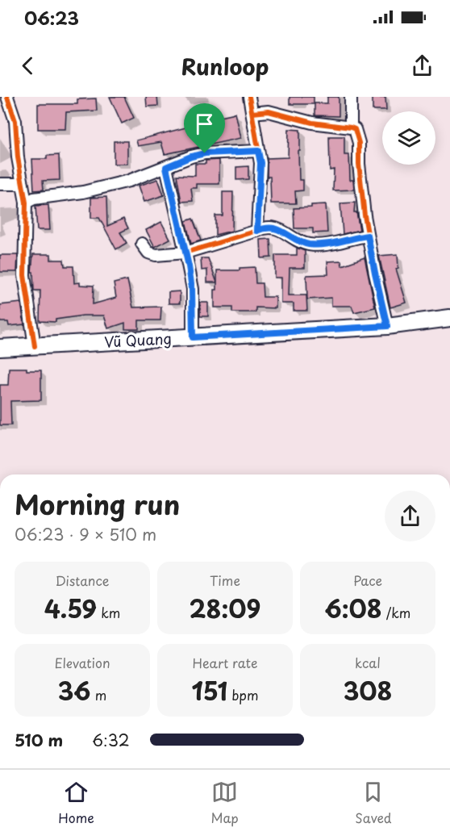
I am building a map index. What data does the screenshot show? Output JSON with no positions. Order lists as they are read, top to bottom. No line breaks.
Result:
{"streets":{"main road":["Vũ Quang"]},"page":{"status":"06:23","header":"Runloop","heading":["Morning run","06:23 · 9 × 510 m"],"stats":[["Distance","4.59 km"],["Time","28:09"],["Pace","6:08 /km"],["Elevation","36 m"],["Heart rate","151 bpm"],["kcal","308"]],"list":[{"name":"510 m","note":"6:32"}],"tabs":["Home","Map","Saved"]}}
